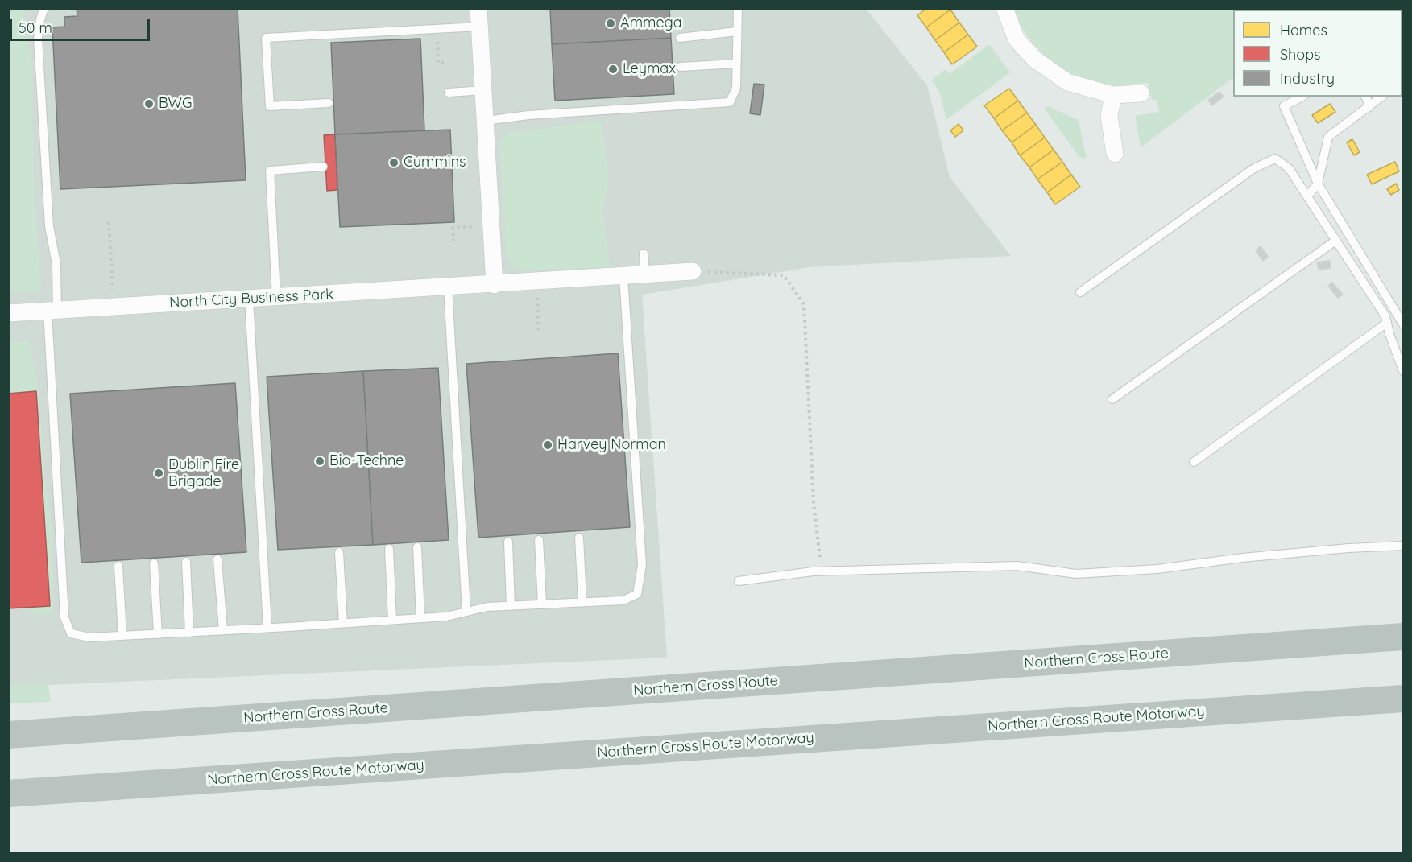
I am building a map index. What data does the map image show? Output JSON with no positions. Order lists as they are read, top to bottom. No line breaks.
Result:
{"streets":{"highway":["Northern Cross Route","Northern Cross Route Motorway"],"street":["North City Business Park"]},"places":["Ammega","Leymax","BWG","Cummins","Harvey Norman","Bio-Techne","Dublin Fire Brigade"],"legend":["Homes","Shops","Industry"],"scale_bar":"50 m"}
